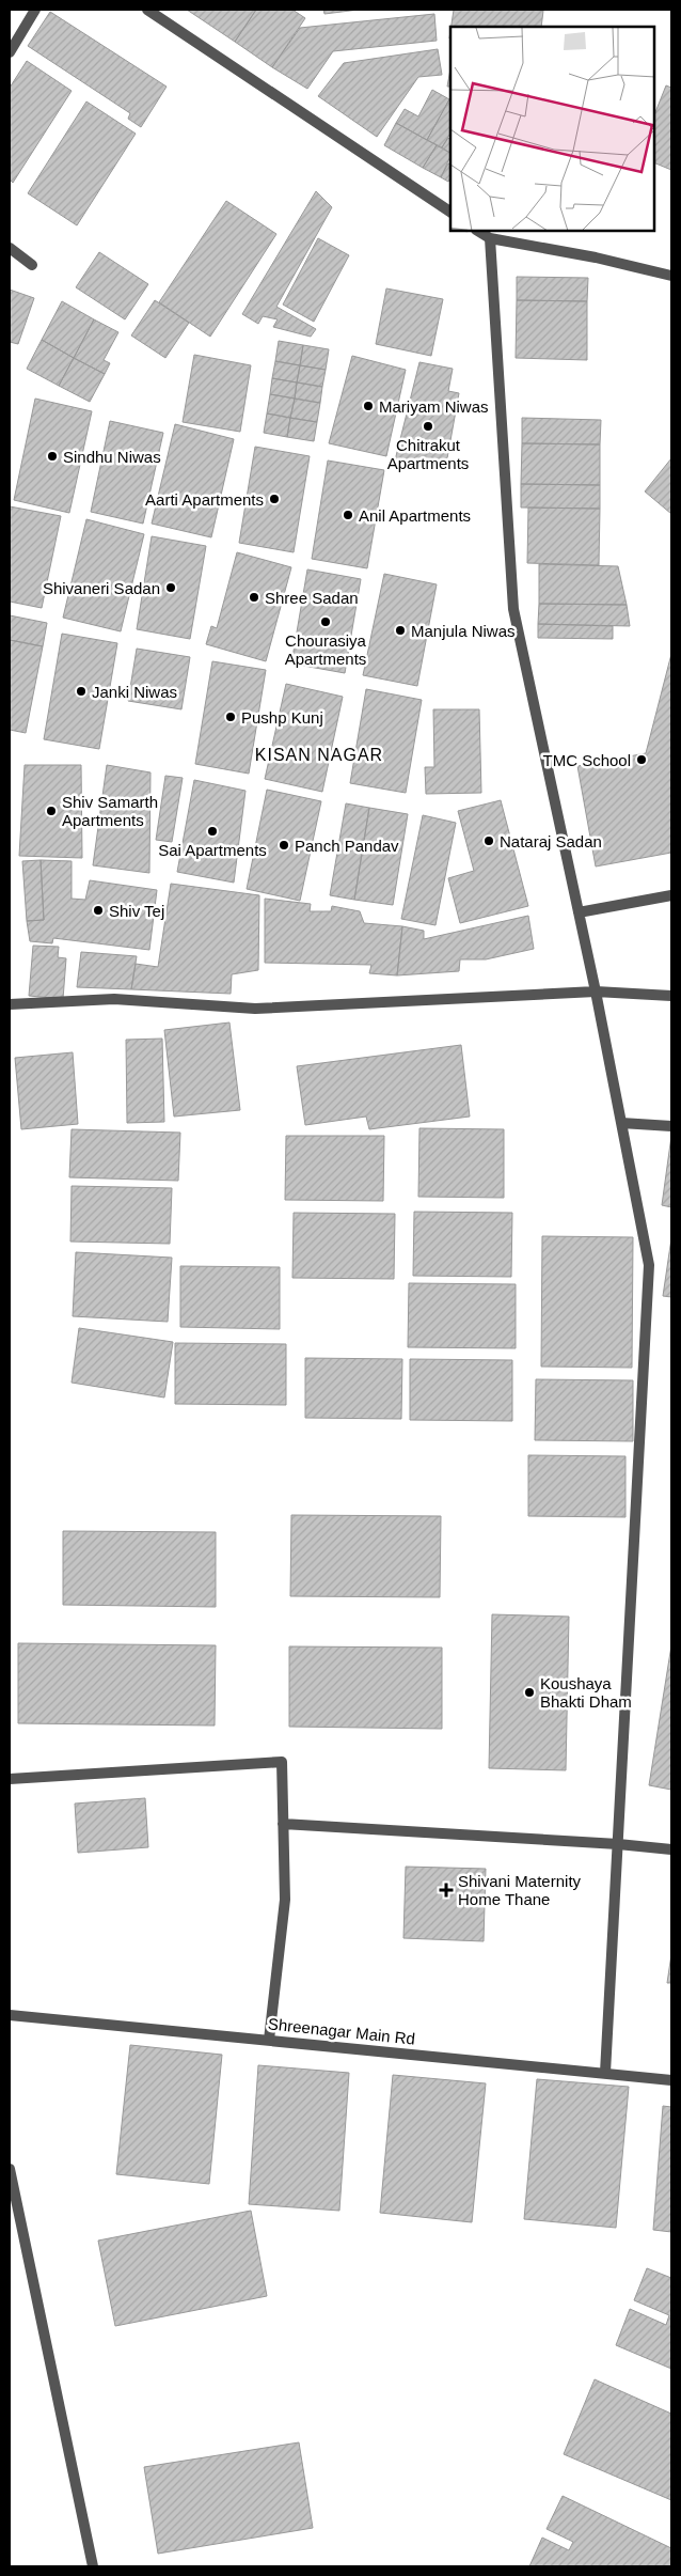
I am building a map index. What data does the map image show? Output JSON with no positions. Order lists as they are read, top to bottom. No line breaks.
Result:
{"streets":{"street":["Shreenagar Main Rd"]},"districts":["KISAN NAGAR"],"places":{"other":["Mariyam Niwas","Chitrakut Apartments","Sindhu Niwas","Aarti Apartments","Anil Apartments","Shivaneri Sadan","Shree Sadan","Chourasiya Apartments","Manjula Niwas","Janki Niwas","Pushp Kunj","TMC School","Shiv Samarth Apartments","Sai Apartments","Nataraj Sadan","Panch Pandav","Shiv Tej","Koushaya Bhakti Dham"],"health":["Shivani Maternity Home Thane"]}}
